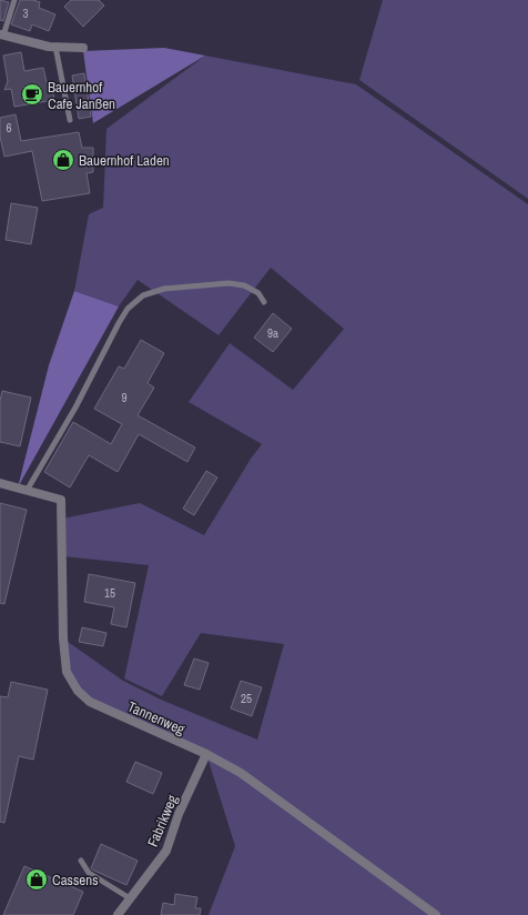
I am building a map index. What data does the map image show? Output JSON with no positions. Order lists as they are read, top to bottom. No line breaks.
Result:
{"streets":{"street":["Tannenweg","Fabrikweg"]},"crossings":[["Tannenweg","Fabrikweg"]],"places":{"cafe":["Bauernhof Cafe Janßen"],"shop":["Bauernhof Laden","Cassens"]},"house_numbers":["3","6","9a","9","15","25"]}
